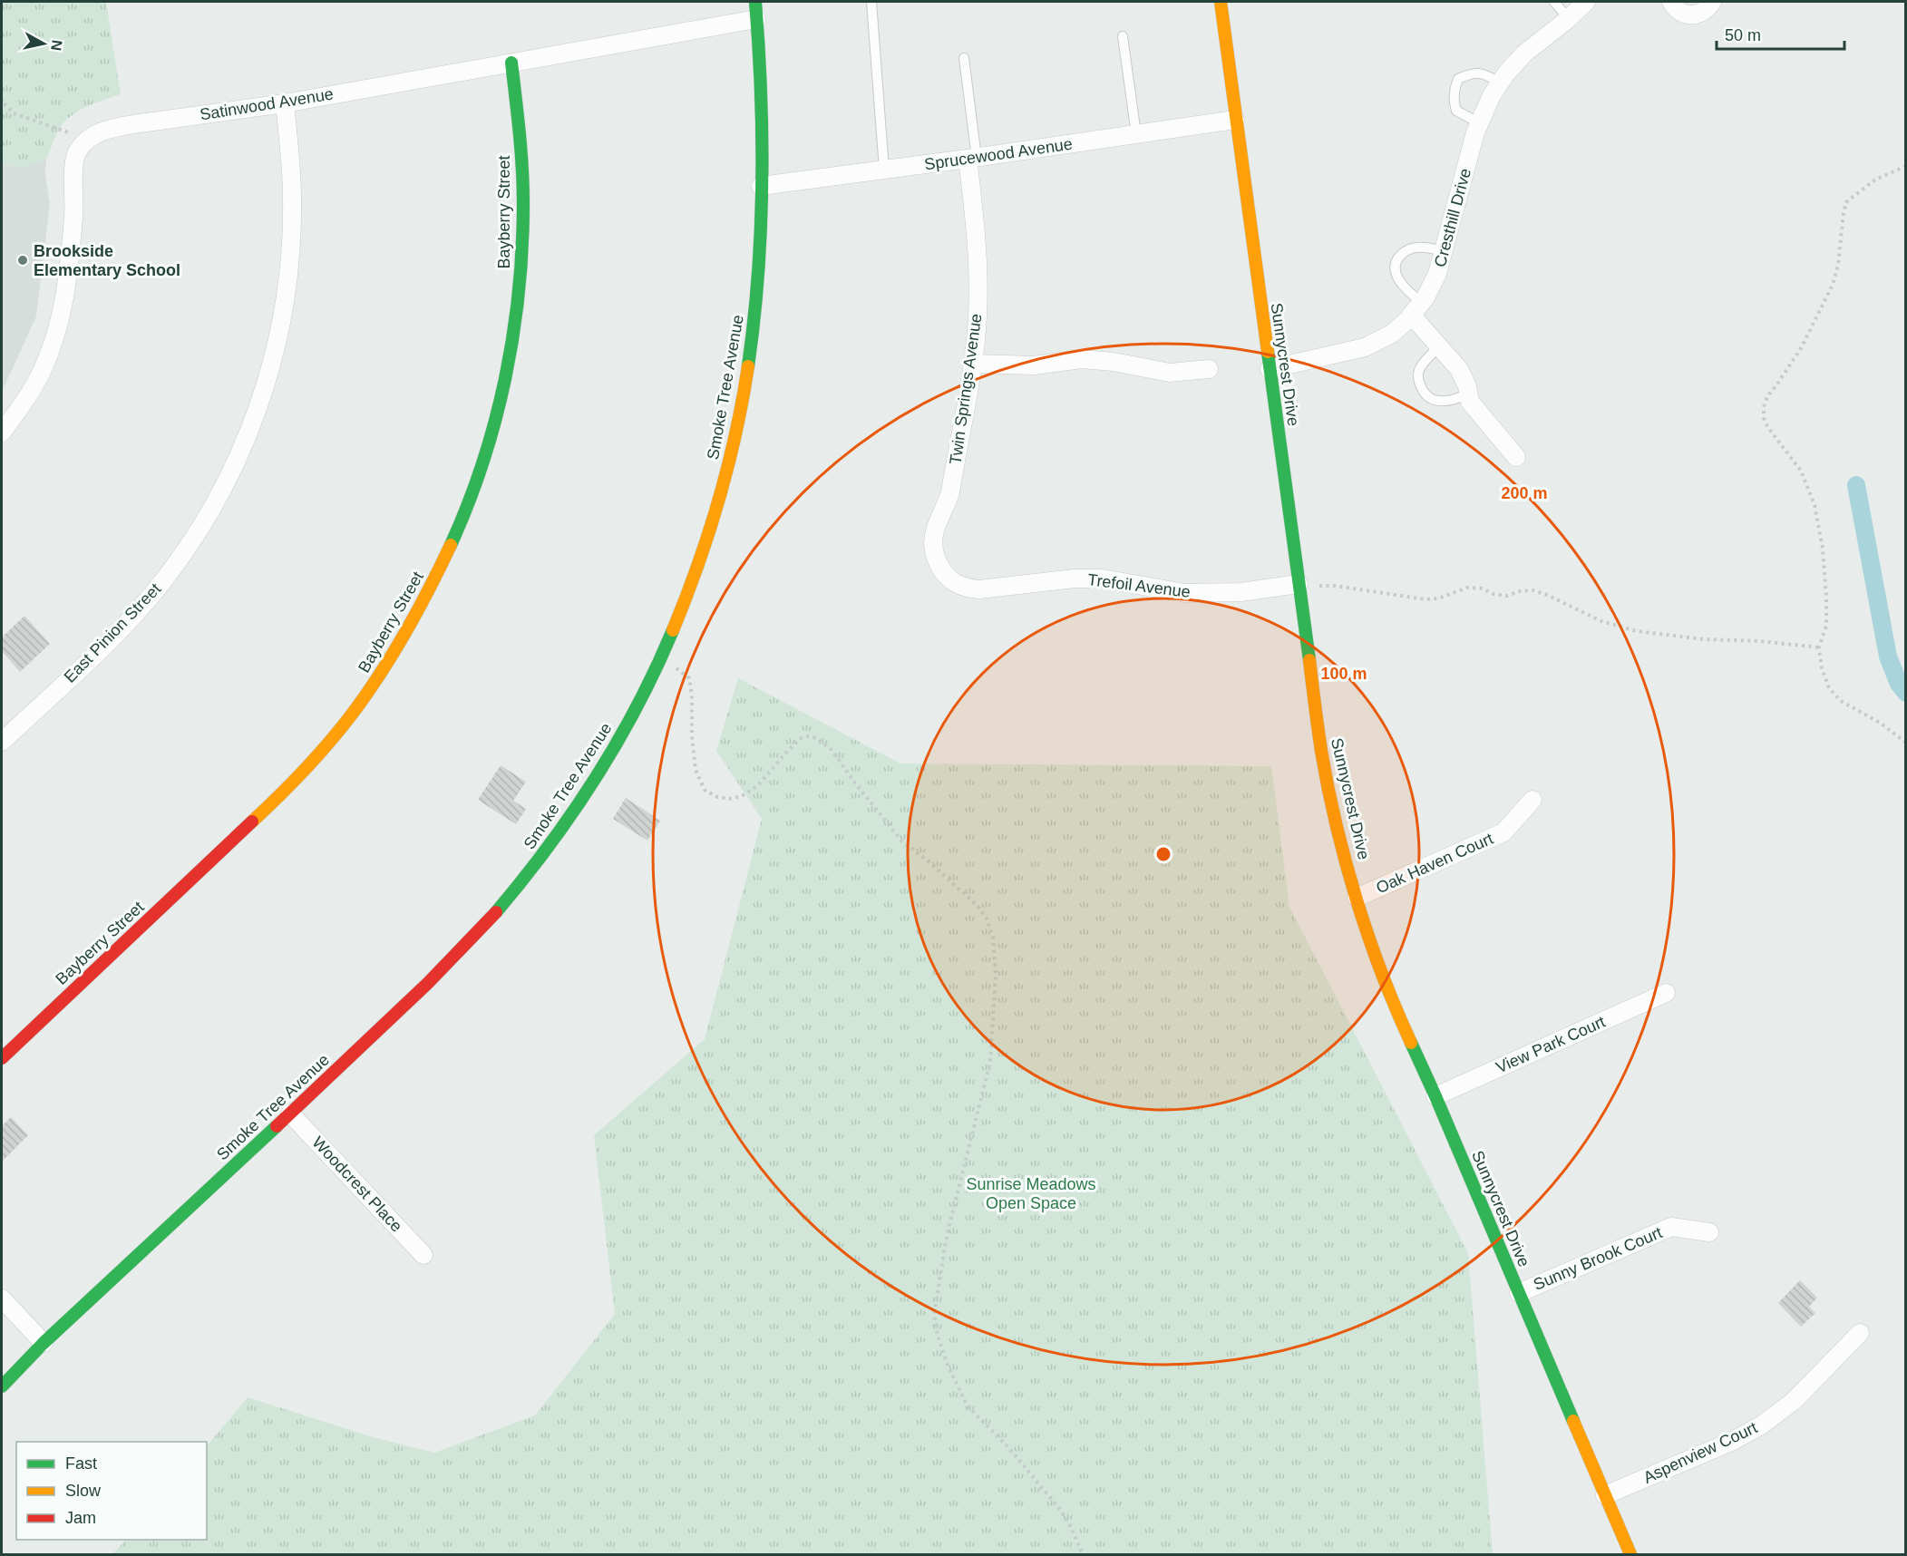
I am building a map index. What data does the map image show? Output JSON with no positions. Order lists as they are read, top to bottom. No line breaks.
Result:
{"streets":{"street":["Satinwood Avenue","Sprucewood Avenue","Bayberry Street","Cresthill Drive","Sunnycrest Drive","Smoke Tree Avenue","Twin Springs Avenue","Trefoil Avenue","East Pinion Street","Oak Haven Court","View Park Court","Woodcrest Place","Sunny Brook Court","Aspenview Court"]},"crossings":[["Satinwood Avenue","Bayberry Street"],["Satinwood Avenue","Smoke Tree Avenue"],["Satinwood Avenue","East Pinion Street"],["Sprucewood Avenue","Sunnycrest Drive"],["Sprucewood Avenue","Smoke Tree Avenue"],["Sprucewood Avenue","Twin Springs Avenue"],["Cresthill Drive","Sunnycrest Drive"],["Sunnycrest Drive","Trefoil Avenue"],["Sunnycrest Drive","Oak Haven Court"],["Sunnycrest Drive","View Park Court"],["Sunnycrest Drive","Sunny Brook Court"],["Sunnycrest Drive","Aspenview Court"],["Smoke Tree Avenue","Woodcrest Place"],["Twin Springs Avenue","Trefoil Avenue"]],"parks":["Sunrise Meadows Open Space"],"places":["Brookside Elementary School"],"legend":["Fast","Slow","Jam"],"scale_bar":"50 m","north":"right","rings":["200 m","100 m"]}
